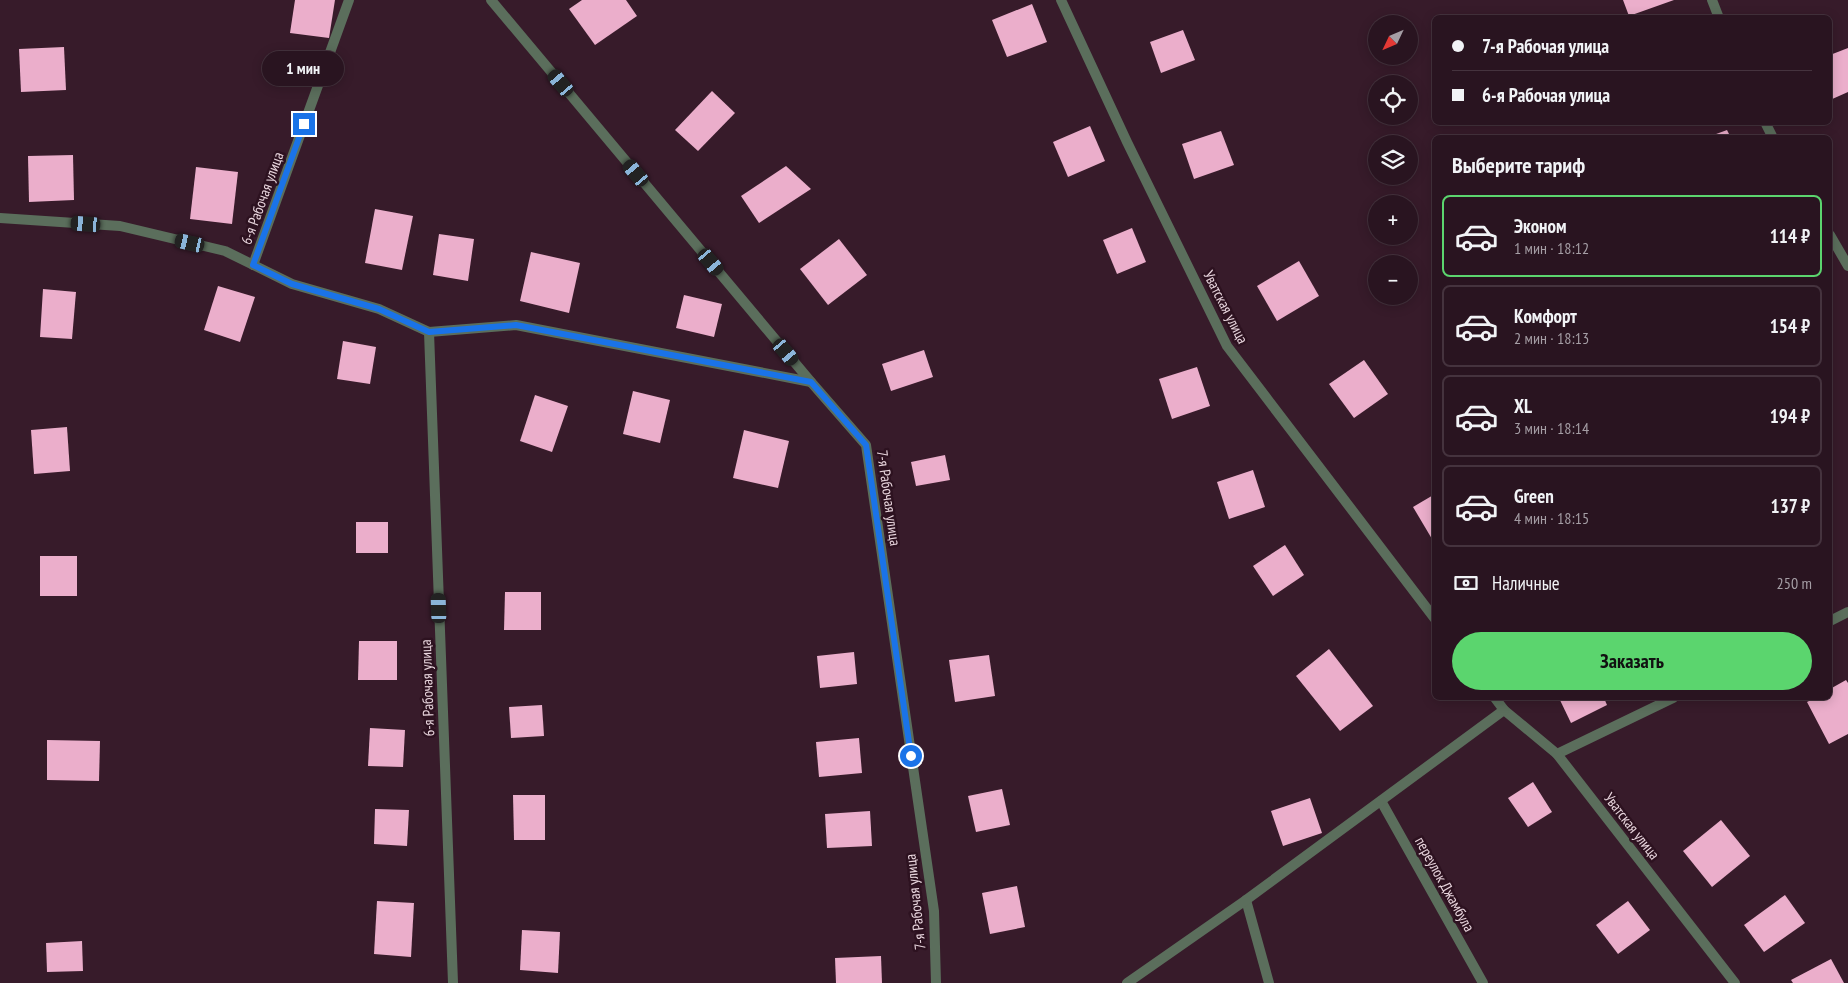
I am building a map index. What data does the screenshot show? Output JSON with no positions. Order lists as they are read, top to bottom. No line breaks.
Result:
{"streets":{"street":["6-я Рабочая улица","Уватская улица","7-я Рабочая улица","переулок Джамбула"]},"north":"bottom left","page":{"map_buttons":["+","−"],"banner":["7-я Рабочая улица","6-я Рабочая улица"],"bubble":"1 мин","heading":"Выберите тариф","list":[{"name":"Эконом","note":"1 мин · 18:12","value":"114 ₽"},{"name":"Комфорт","note":"2 мин · 18:13","value":"154 ₽"},{"name":"XL","note":"3 мин · 18:14","value":"194 ₽"},{"name":"Green","note":"4 мин · 18:15","value":"137 ₽"}],"pay":["Наличные","250 m"],"buttons":"Заказать"}}
